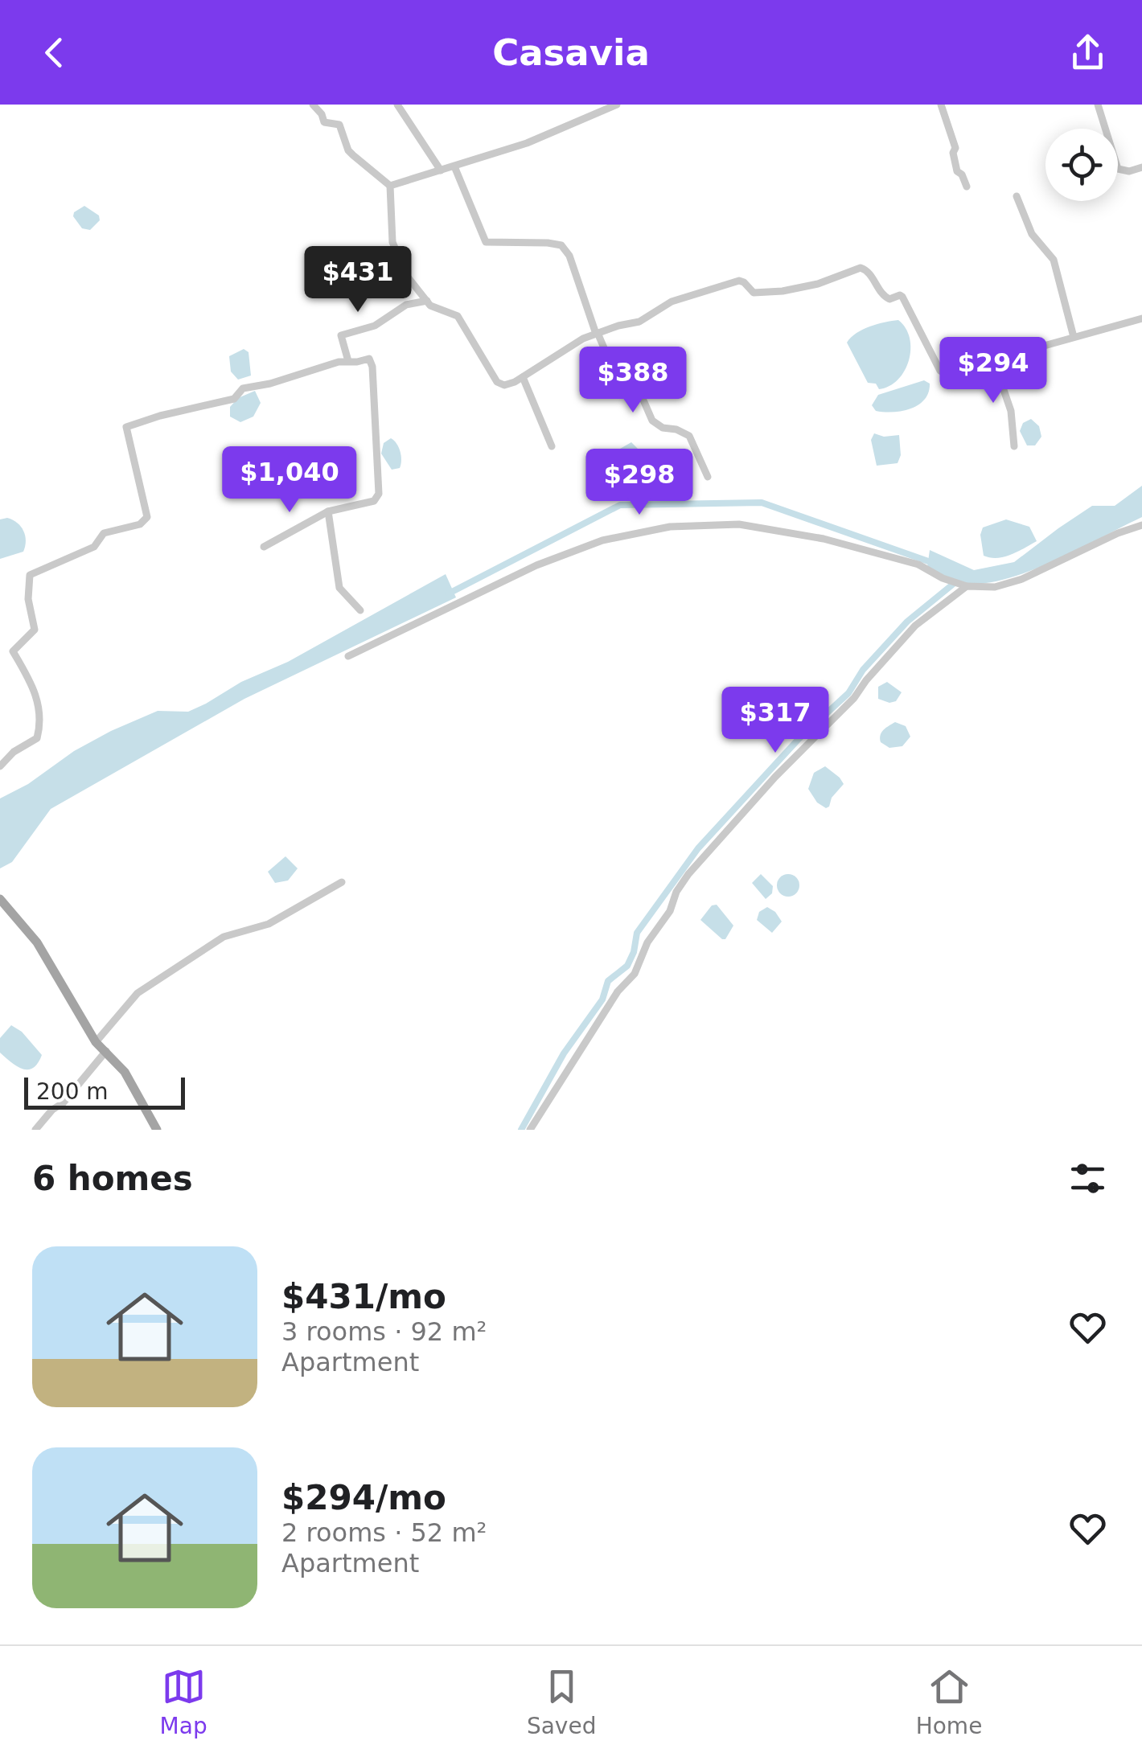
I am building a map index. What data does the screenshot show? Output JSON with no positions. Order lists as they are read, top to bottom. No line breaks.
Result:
{"scale_bar":"200 m","page":{"header":"Casavia","price":["$431","$294","$388","$1,040","$298","$317"],"scale":"200 m","heading":"6 homes","list":[{"name":"$431/mo","note":"3 rooms · 92 m² · Apartment"},{"name":"$294/mo","note":"2 rooms · 52 m² · Apartment"}],"tabs":["Map","Saved","Home"]}}
